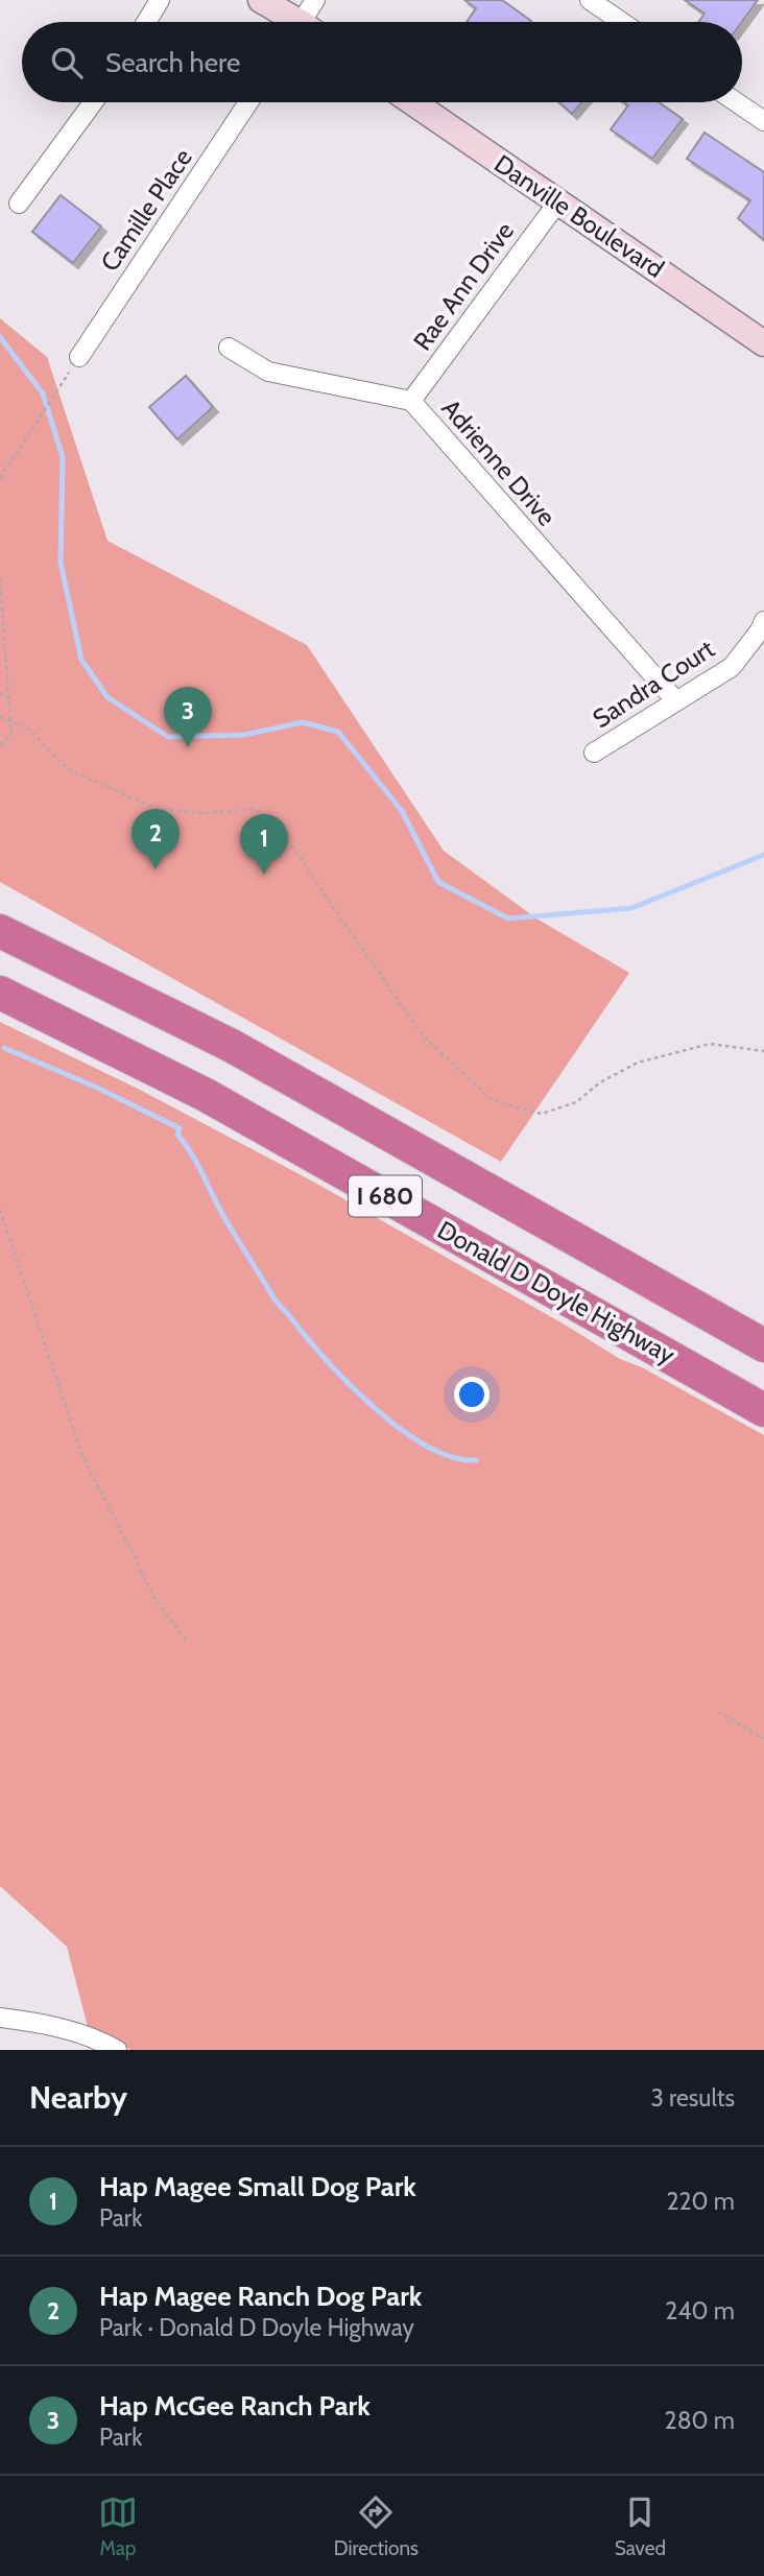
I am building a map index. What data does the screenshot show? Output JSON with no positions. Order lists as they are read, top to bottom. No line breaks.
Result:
{"streets":{"highway":["I 680","Donald D Doyle Highway"],"main road":["Danville Boulevard"],"street":["Camille Place","Rae Ann Drive","Adrienne Drive","Sandra Court"]},"crossings":[["Danville Boulevard","Rae Ann Drive"],["Rae Ann Drive","Adrienne Drive"],["Adrienne Drive","Sandra Court"]],"page":{"search":"Search here","pins":["3","2","1"],"heading":["Nearby","3 results"],"list":[{"mark":"1","name":"Hap Magee Small Dog Park","note":"Park","value":"220 m"},{"mark":"2","name":"Hap Magee Ranch Dog Park","note":"Park · Donald D Doyle Highway","value":"240 m"},{"mark":"3","name":"Hap McGee Ranch Park","note":"Park","value":"280 m"}],"nav":["Map","Directions","Saved"]}}
